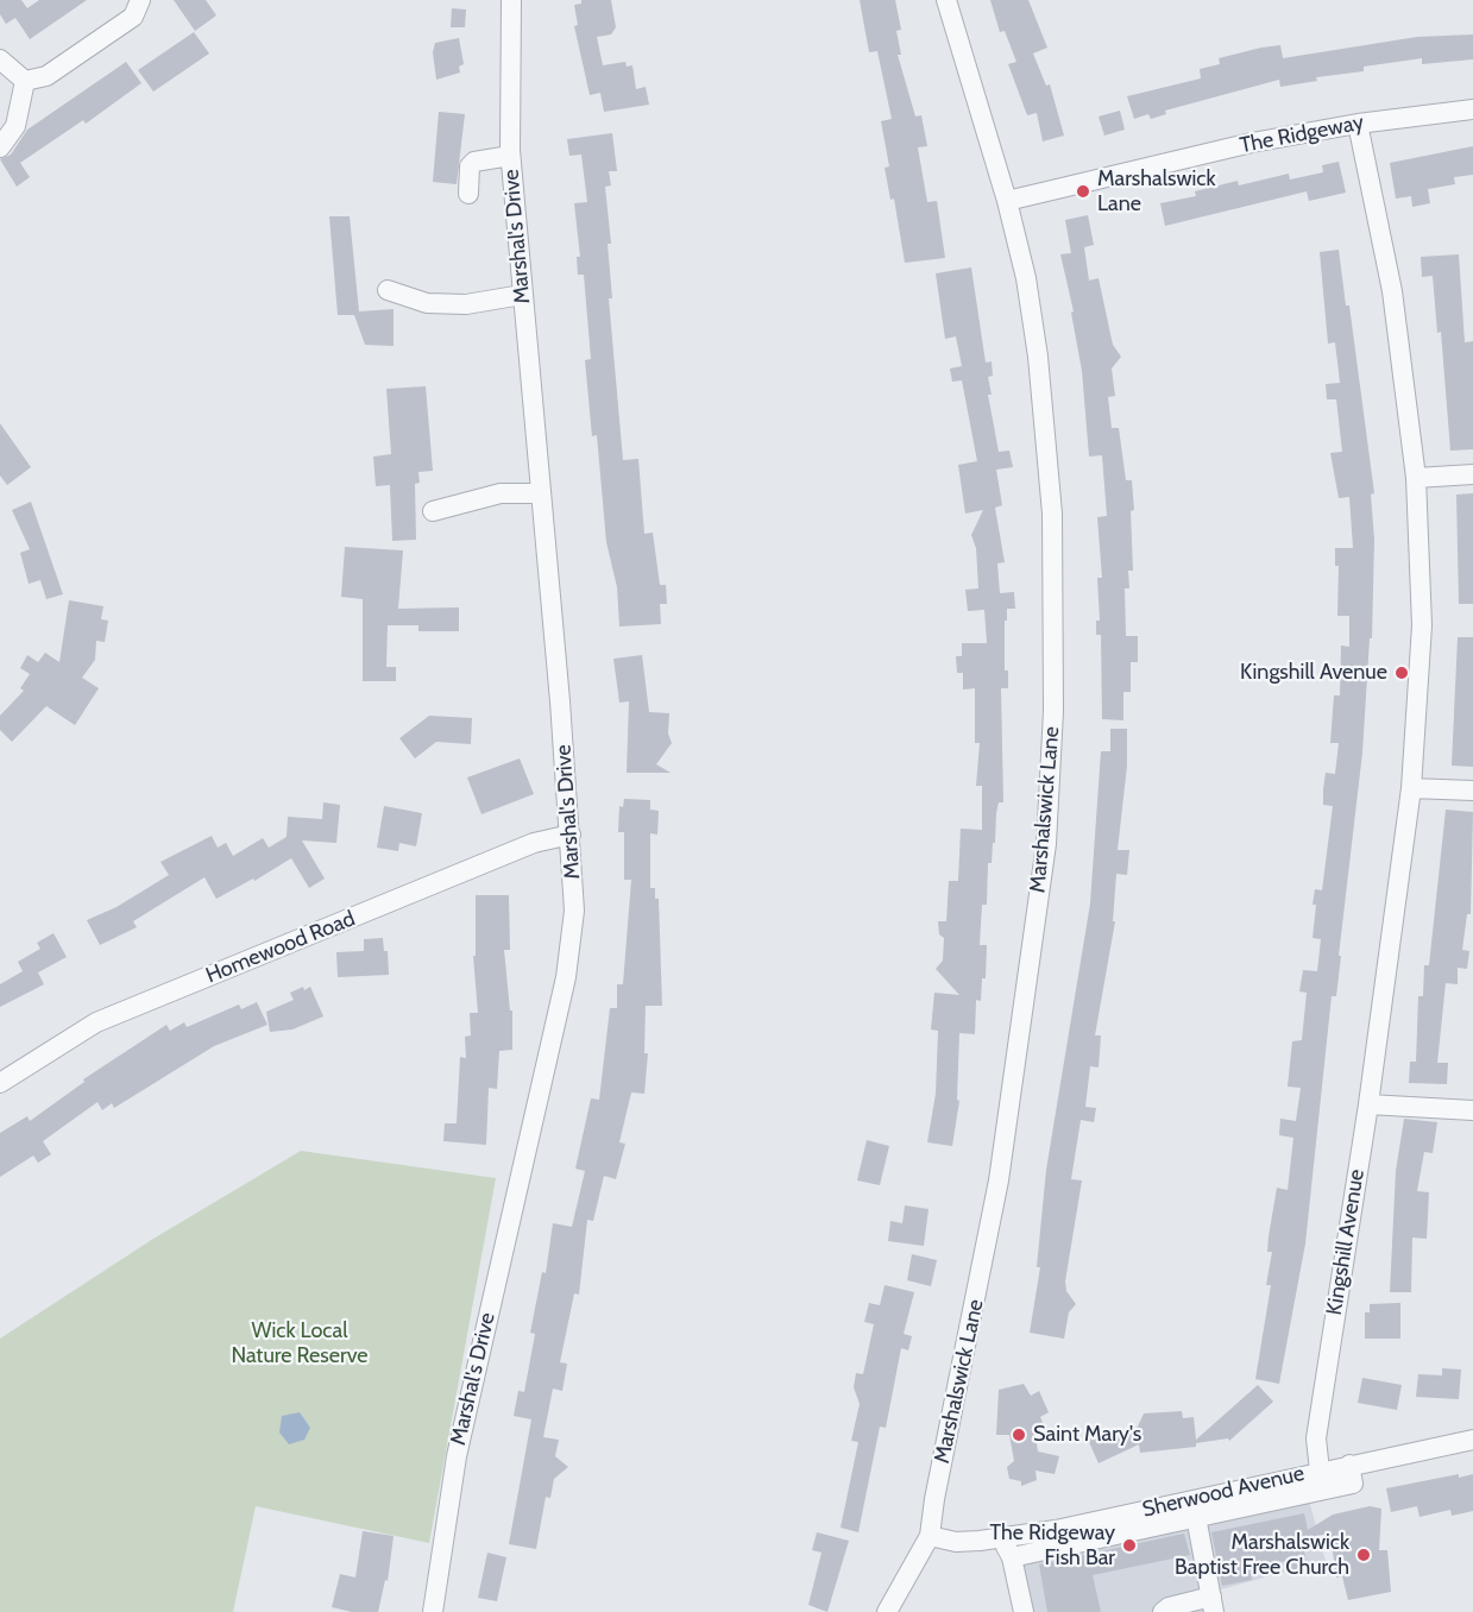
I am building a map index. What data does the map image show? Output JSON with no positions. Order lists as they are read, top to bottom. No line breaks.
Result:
{"streets":{"street":["The Ridgeway","Marshal's Drive","Marshalswick Lane","Homewood Road","Kingshill Avenue","Sherwood Avenue"]},"crossings":[["The Ridgeway","Marshalswick Lane"],["The Ridgeway","Kingshill Avenue"],["Marshal's Drive","Homewood Road"],["Marshalswick Lane","Sherwood Avenue"],["Kingshill Avenue","Sherwood Avenue"]],"parks":["Wick Local Nature Reserve"],"places":["Marshalswick Lane","Kingshill Avenue","Saint Mary's","The Ridgeway Fish Bar","Marshalswick Baptist Free Church"]}
